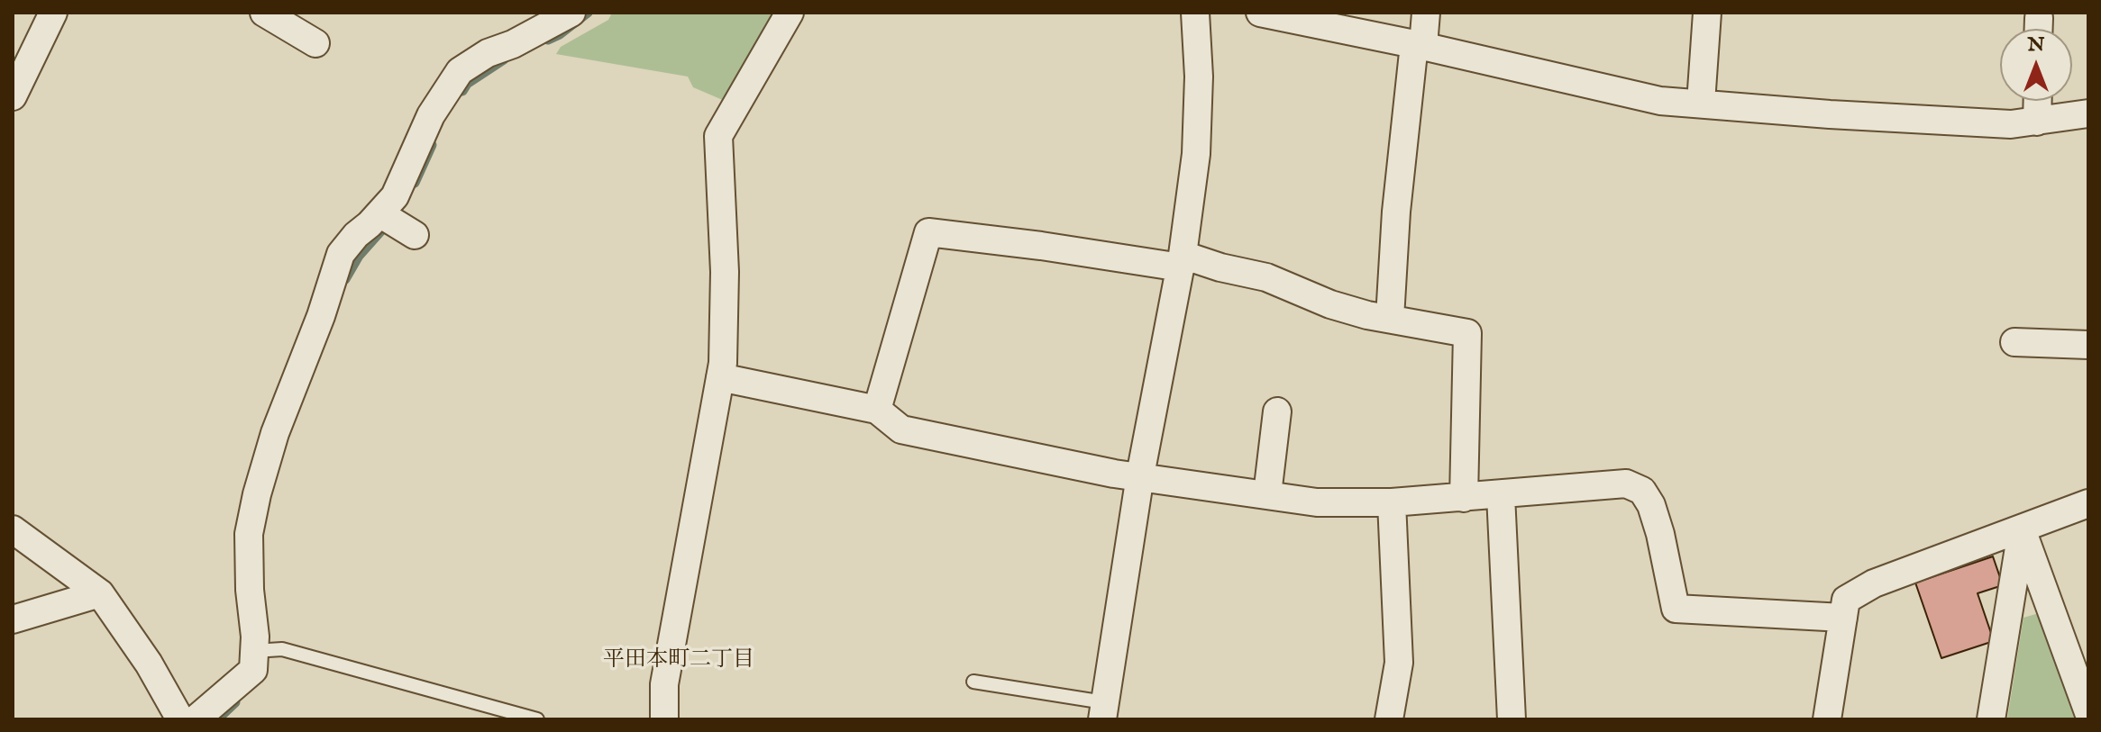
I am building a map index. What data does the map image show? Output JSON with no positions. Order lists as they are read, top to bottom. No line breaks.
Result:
{"districts":["平田本町二丁目"],"north":"top"}
